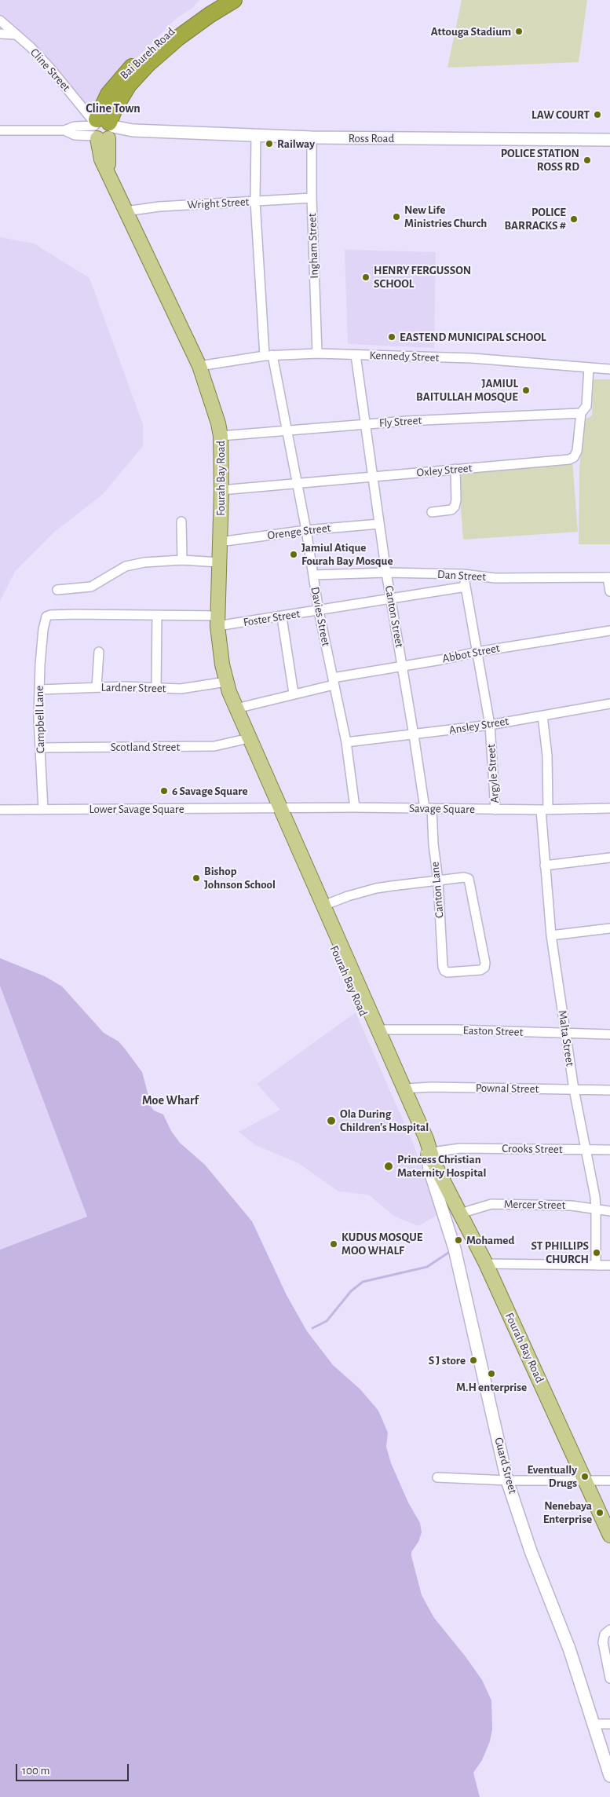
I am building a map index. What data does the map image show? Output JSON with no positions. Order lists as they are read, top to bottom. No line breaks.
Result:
{"streets":{"highway":["Bai Bureh Road"],"main road":["Fourah Bay Road"],"street":["Cline Street","Ross Road","Wright Street","Ingham Street","Kennedy Street","Fly Street","Oxley Street","Orenge Street","Dan Street","Davies Street","Canton Street","Foster Street","Abbot Street","Lardner Street","Campbell Lane","Ansley Street","Scotland Street","Argyle Street","Lower Savage Square","Savage Square","Canton Lane","Easton Street","Malta Street","Pownal Street","Crooks Street","Mercer Street","Guard Street"]},"crossings":[["Bai Bureh Road","Cline Street"],["Bai Bureh Road","Ross Road"],["Bai Bureh Road","Fourah Bay Road"],["Cline Street","Ross Road"],["Cline Street","Fourah Bay Road"],["Ross Road","Ingham Street"],["Ross Road","Fourah Bay Road"],["Ross Road","Davies Street"],["Wright Street","Ingham Street"],["Wright Street","Fourah Bay Road"],["Wright Street","Davies Street"],["Ingham Street","Kennedy Street"],["Kennedy Street","Oxley Street"],["Kennedy Street","Fourah Bay Road"],["Kennedy Street","Davies Street"],["Kennedy Street","Canton Street"],["Fly Street","Oxley Street"],["Fly Street","Fourah Bay Road"],["Fly Street","Davies Street"],["Fly Street","Canton Street"],["Oxley Street","Fourah Bay Road"],["Oxley Street","Davies Street"],["Oxley Street","Canton Street"],["Fourah Bay Road","Orenge Street"],["Fourah Bay Road","Foster Street"],["Fourah Bay Road","Abbot Street"],["Fourah Bay Road","Lardner Street"],["Fourah Bay Road","Scotland Street"],["Fourah Bay Road","Lower Savage Square"],["Fourah Bay Road","Savage Square"],["Fourah Bay Road","Easton Street"],["Fourah Bay Road","Pownal Street"],["Fourah Bay Road","Crooks Street"],["Fourah Bay Road","Mercer Street"],["Fourah Bay Road","Guard Street"],["Orenge Street","Davies Street"],["Orenge Street","Canton Street"],["Dan Street","Davies Street"],["Dan Street","Canton Street"],["Dan Street","Argyle Street"],["Davies Street","Foster Street"],["Davies Street","Abbot Street"],["Davies Street","Ansley Street"],["Davies Street","Savage Square"],["Canton Street","Foster Street"],["Canton Street","Abbot Street"],["Canton Street","Ansley Street"],["Canton Street","Savage Square"],["Canton Street","Canton Lane"],["Foster Street","Argyle Street"],["Abbot Street","Argyle Street"],["Lardner Street","Campbell Lane"],["Campbell Lane","Scotland Street"],["Campbell Lane","Lower Savage Square"],["Ansley Street","Argyle Street"],["Ansley Street","Malta Street"],["Argyle Street","Savage Square"],["Lower Savage Square","Savage Square"],["Savage Square","Canton Lane"],["Savage Square","Malta Street"],["Easton Street","Malta Street"],["Malta Street","Pownal Street"],["Malta Street","Crooks Street"],["Malta Street","Mercer Street"],["Crooks Street","Guard Street"]],"districts":["Cline Town","Moe Wharf"],"places":["Attouga Stadium","LAW COURT","Railway","POLICE STATION ROSS RD","New Life Ministries Church","POLICE BARRACKS #","HENRY FERGUSSON SCHOOL","EASTEND MUNICIPAL SCHOOL","JAMIUL BAITULLAH MOSQUE","Jamiul Atique Fourah Bay Mosque","6 Savage Square","Bishop Johnson School","Ola During Children's Hospital","Princess Christian Maternity Hospital","Mohamed","KUDUS MOSQUE MOO WHALF","ST PHILLIPS CHURCH","S J store","M.H enterprise","Eventually Drugs","Nenebaya Enterprise"],"scale_bar":"100 m"}
